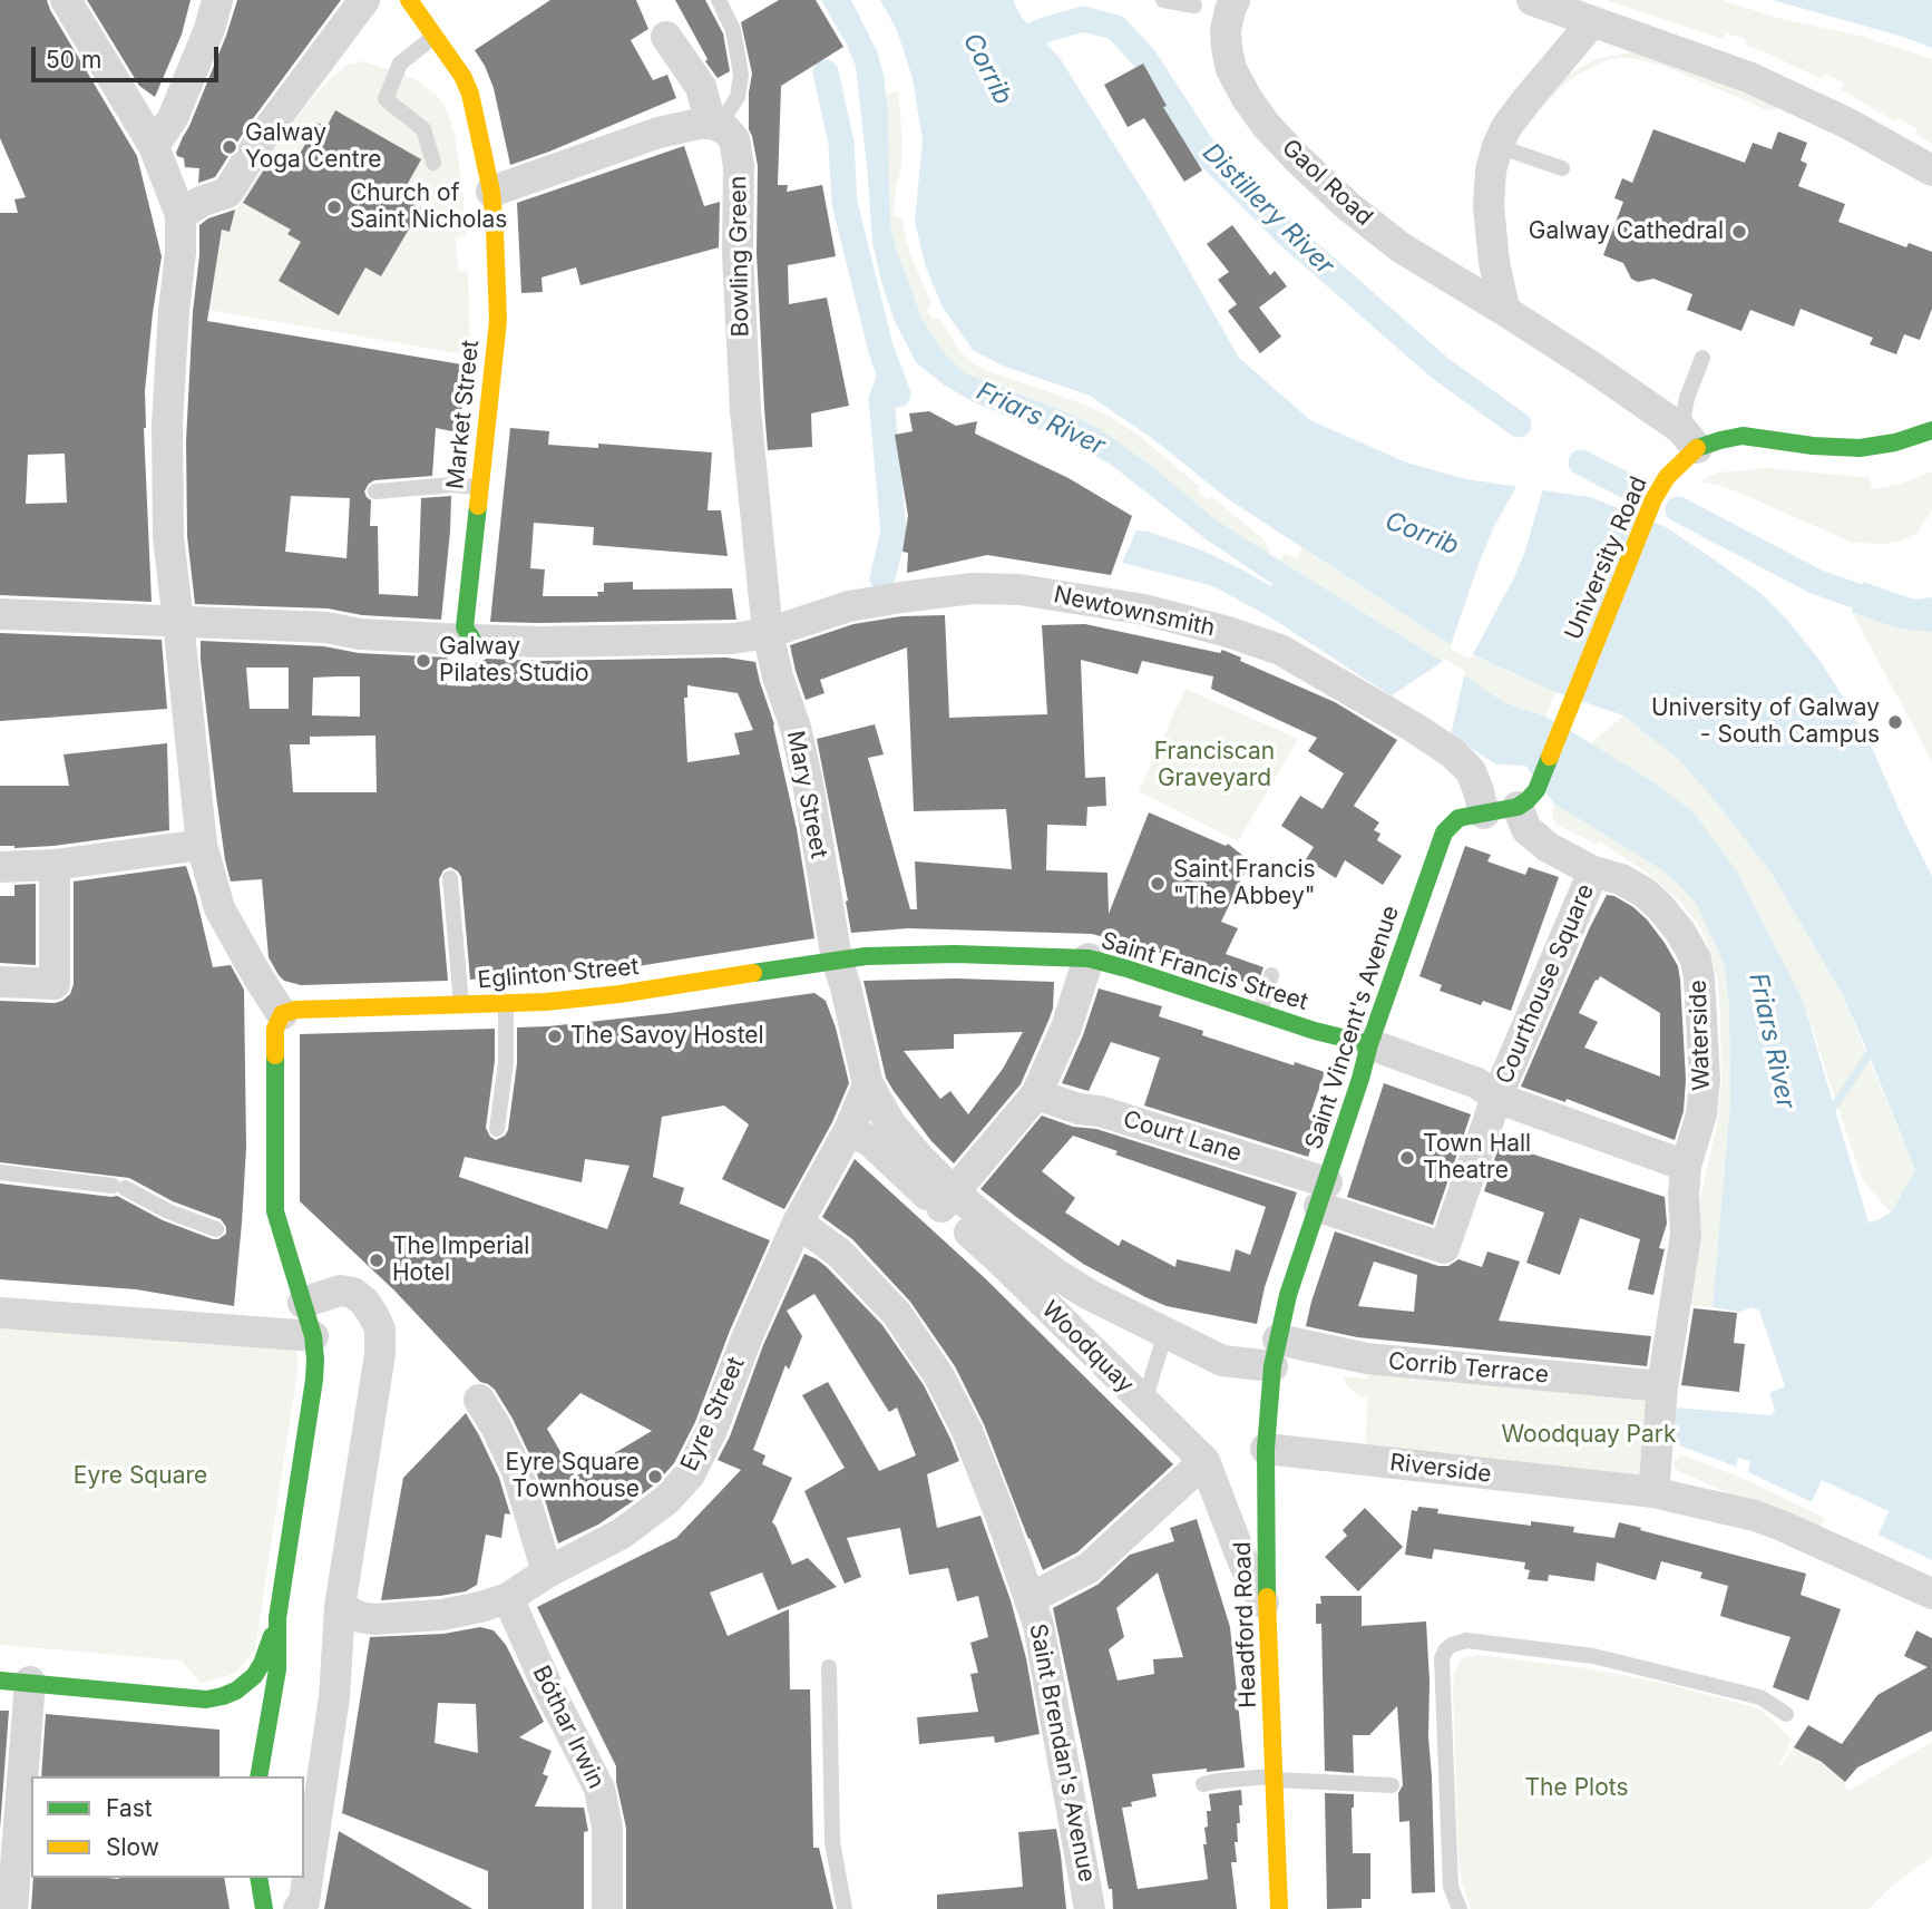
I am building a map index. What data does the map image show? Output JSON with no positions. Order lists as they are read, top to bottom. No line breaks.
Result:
{"streets":{"main road":["Market Street","University Road","Saint Francis Street","Eglinton Street","Saint Vincent's Avenue","Headford Road"],"street":["Gaol Road","Bowling Green","Newtownsmith","Mary Street","Courthouse Square","Waterside","Court Lane","Woodquay","Corrib Terrace","Eyre Street","Riverside","Bóthar Irwin","Saint Brendan's Avenue"]},"crossings":[["Gaol Road","University Road"],["Bowling Green","Newtownsmith"],["Bowling Green","Mary Street"],["Market Street","Newtownsmith"],["University Road","Saint Vincent's Avenue"],["University Road","Waterside"],["Newtownsmith","Mary Street"],["Newtownsmith","Saint Vincent's Avenue"],["Mary Street","Saint Francis Street"],["Mary Street","Eglinton Street"],["Mary Street","Woodquay"],["Mary Street","Eyre Street"],["Saint Francis Street","Eglinton Street"],["Saint Francis Street","Courthouse Square"],["Saint Francis Street","Saint Vincent's Avenue"],["Courthouse Square","Saint Vincent's Avenue"],["Courthouse Square","Waterside"],["Courthouse Square","Court Lane"],["Saint Vincent's Avenue","Waterside"],["Saint Vincent's Avenue","Court Lane"],["Saint Vincent's Avenue","Woodquay"],["Saint Vincent's Avenue","Corrib Terrace"],["Saint Vincent's Avenue","Headford Road"],["Waterside","Corrib Terrace"],["Waterside","Riverside"],["Woodquay","Corrib Terrace"],["Woodquay","Eyre Street"],["Woodquay","Headford Road"],["Woodquay","Saint Brendan's Avenue"],["Corrib Terrace","Headford Road"],["Eyre Street","Bóthar Irwin"],["Eyre Street","Saint Brendan's Avenue"],["Riverside","Headford Road"]],"water":["Corrib","Distillery River","Friars River"],"parks":["Franciscan Graveyard","Woodquay Park","Eyre Square","The Plots"],"places":["Galway Yoga Centre","Church of Saint Nicholas","Galway Cathedral","Galway Pilates Studio","University of Galway - South Campus","Saint Francis \"The Abbey\"","The Savoy Hostel","Town Hall Theatre","The Imperial Hotel","Eyre Square Townhouse"],"legend":["Fast","Slow"],"scale_bar":"50 m"}
